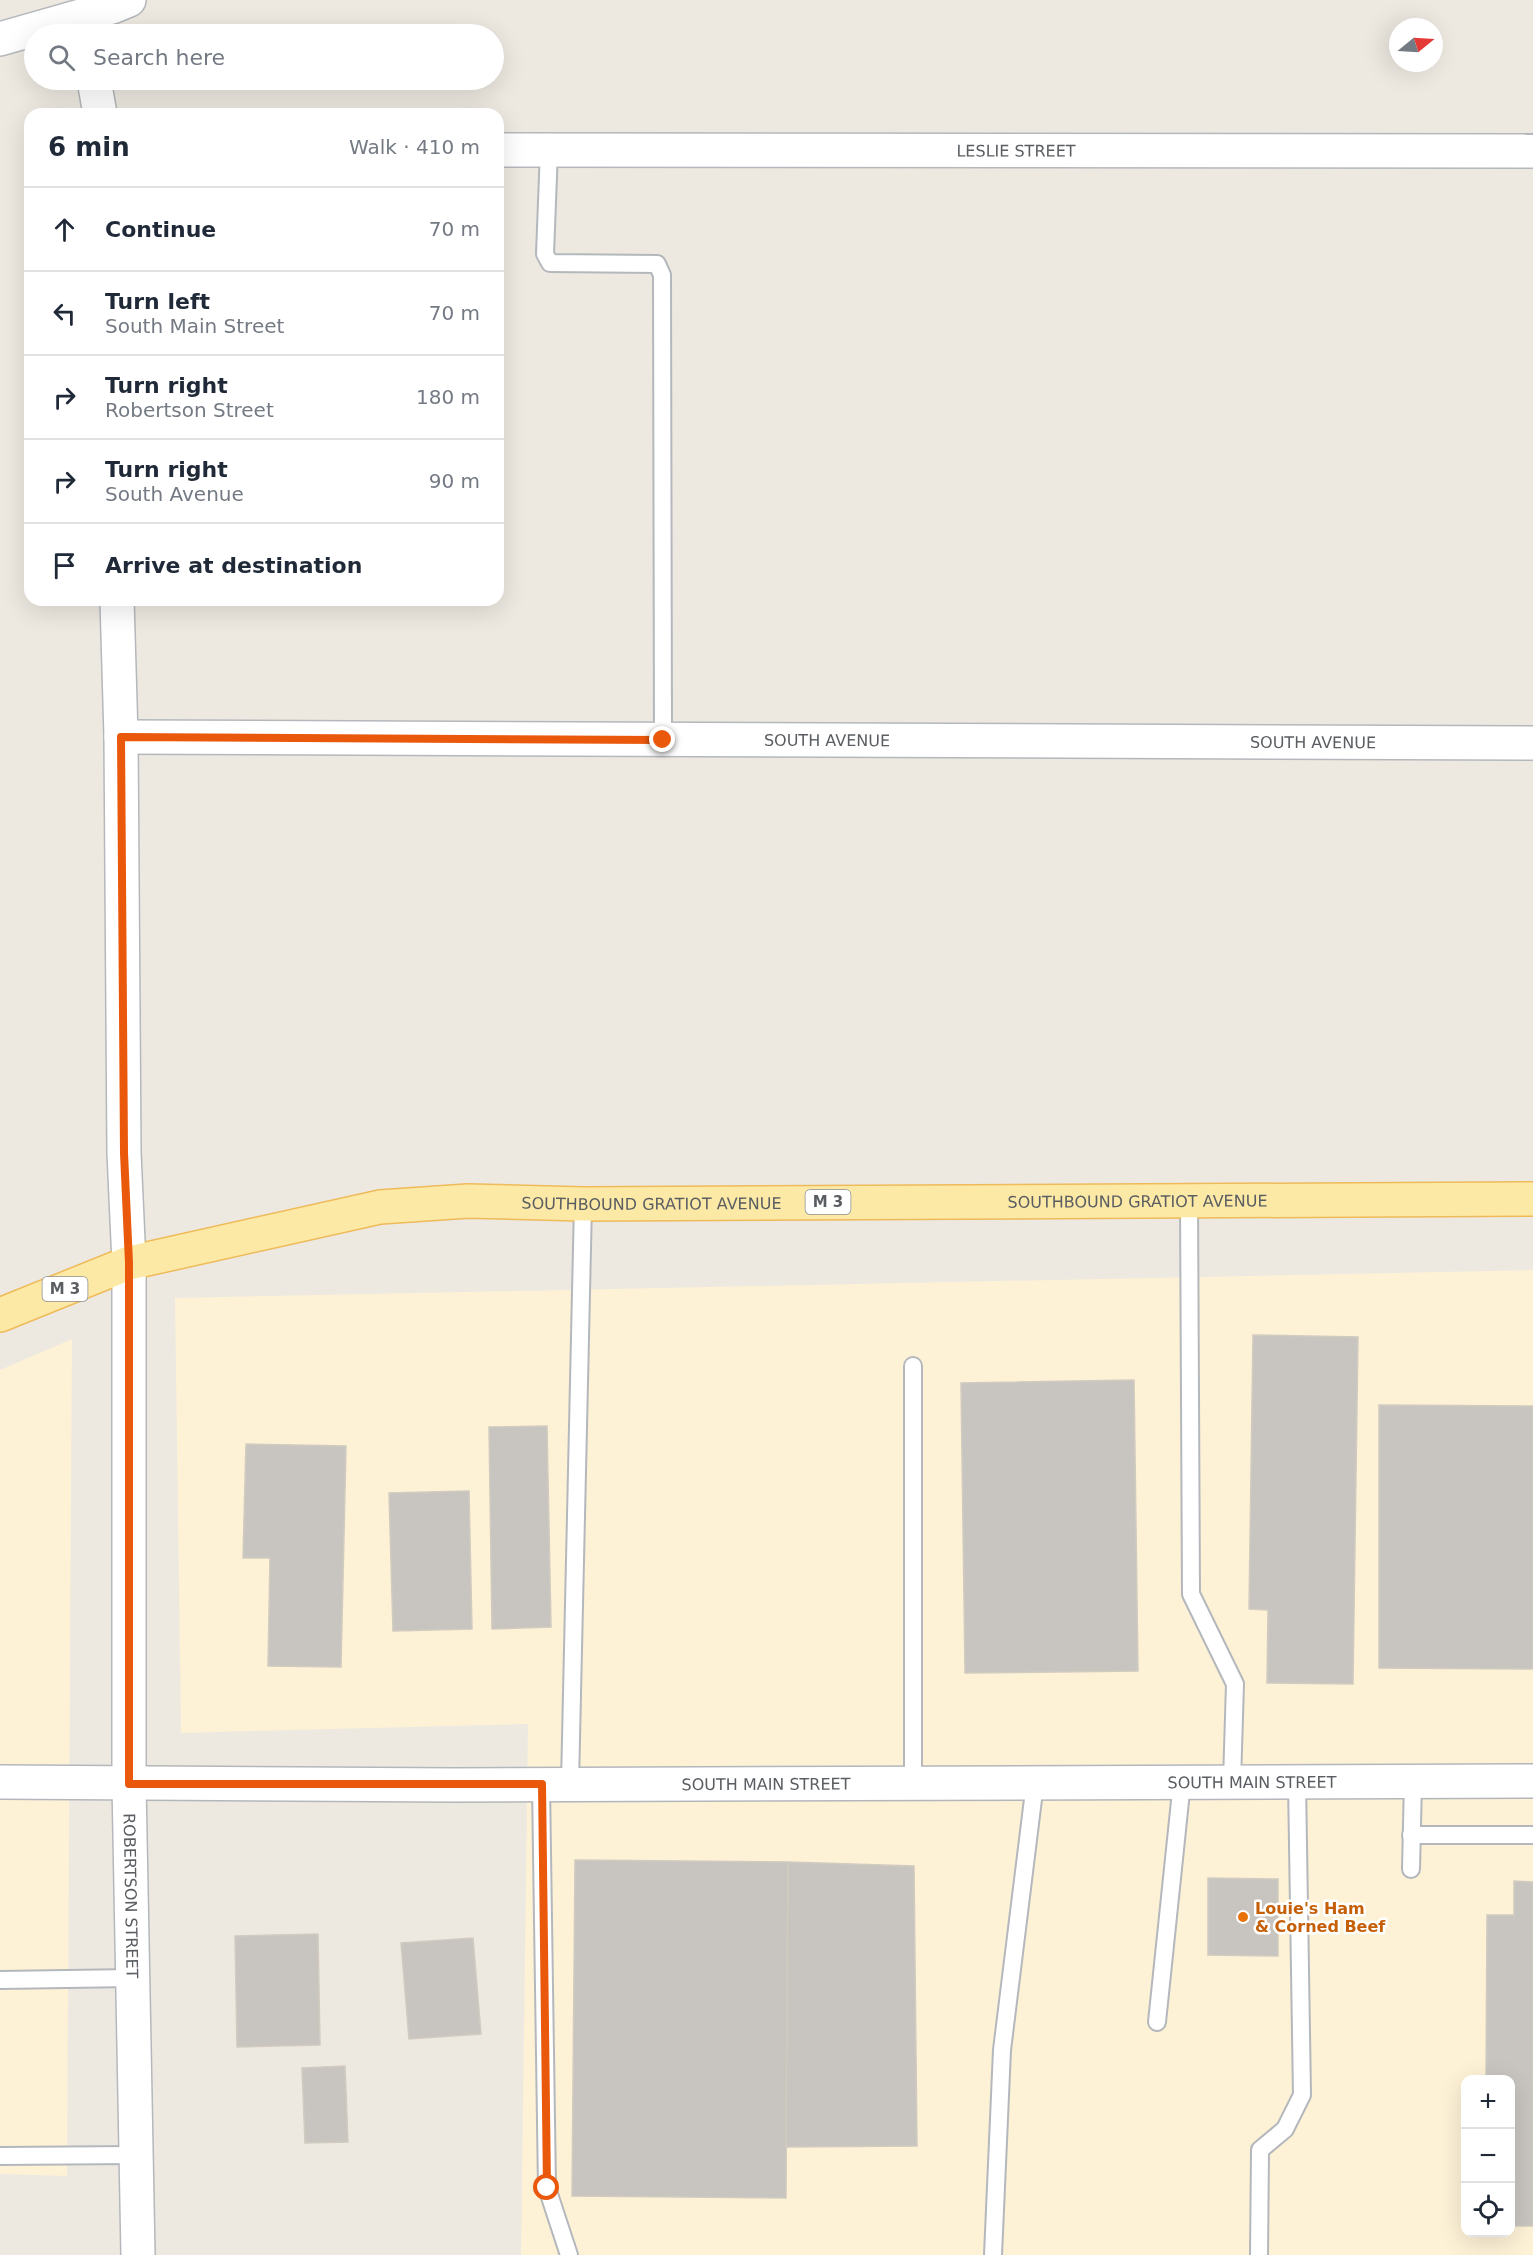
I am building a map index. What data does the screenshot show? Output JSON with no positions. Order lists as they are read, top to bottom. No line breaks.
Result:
{"streets":{"main road":["SOUTHBOUND GRATIOT AVENUE","M 3"],"street":["LESLIE STREET","SOUTH AVENUE","SOUTH MAIN STREET","ROBERTSON STREET"]},"crossings":[["SOUTH AVENUE","ROBERTSON STREET"],["SOUTHBOUND GRATIOT AVENUE","ROBERTSON STREET"],["SOUTH MAIN STREET","ROBERTSON STREET"]],"places":["Louie's Ham & Corned Beef"],"north":"right","page":{"search":"Search here","heading":["6 min","Walk · 410 m"],"list":[["Continue","70 m"],["Turn left","South Main Street","70 m"],["Turn right","Robertson Street","180 m"],["Turn right","South Avenue","90 m"],"Arrive at destination"],"map_buttons":["+","−"]}}
